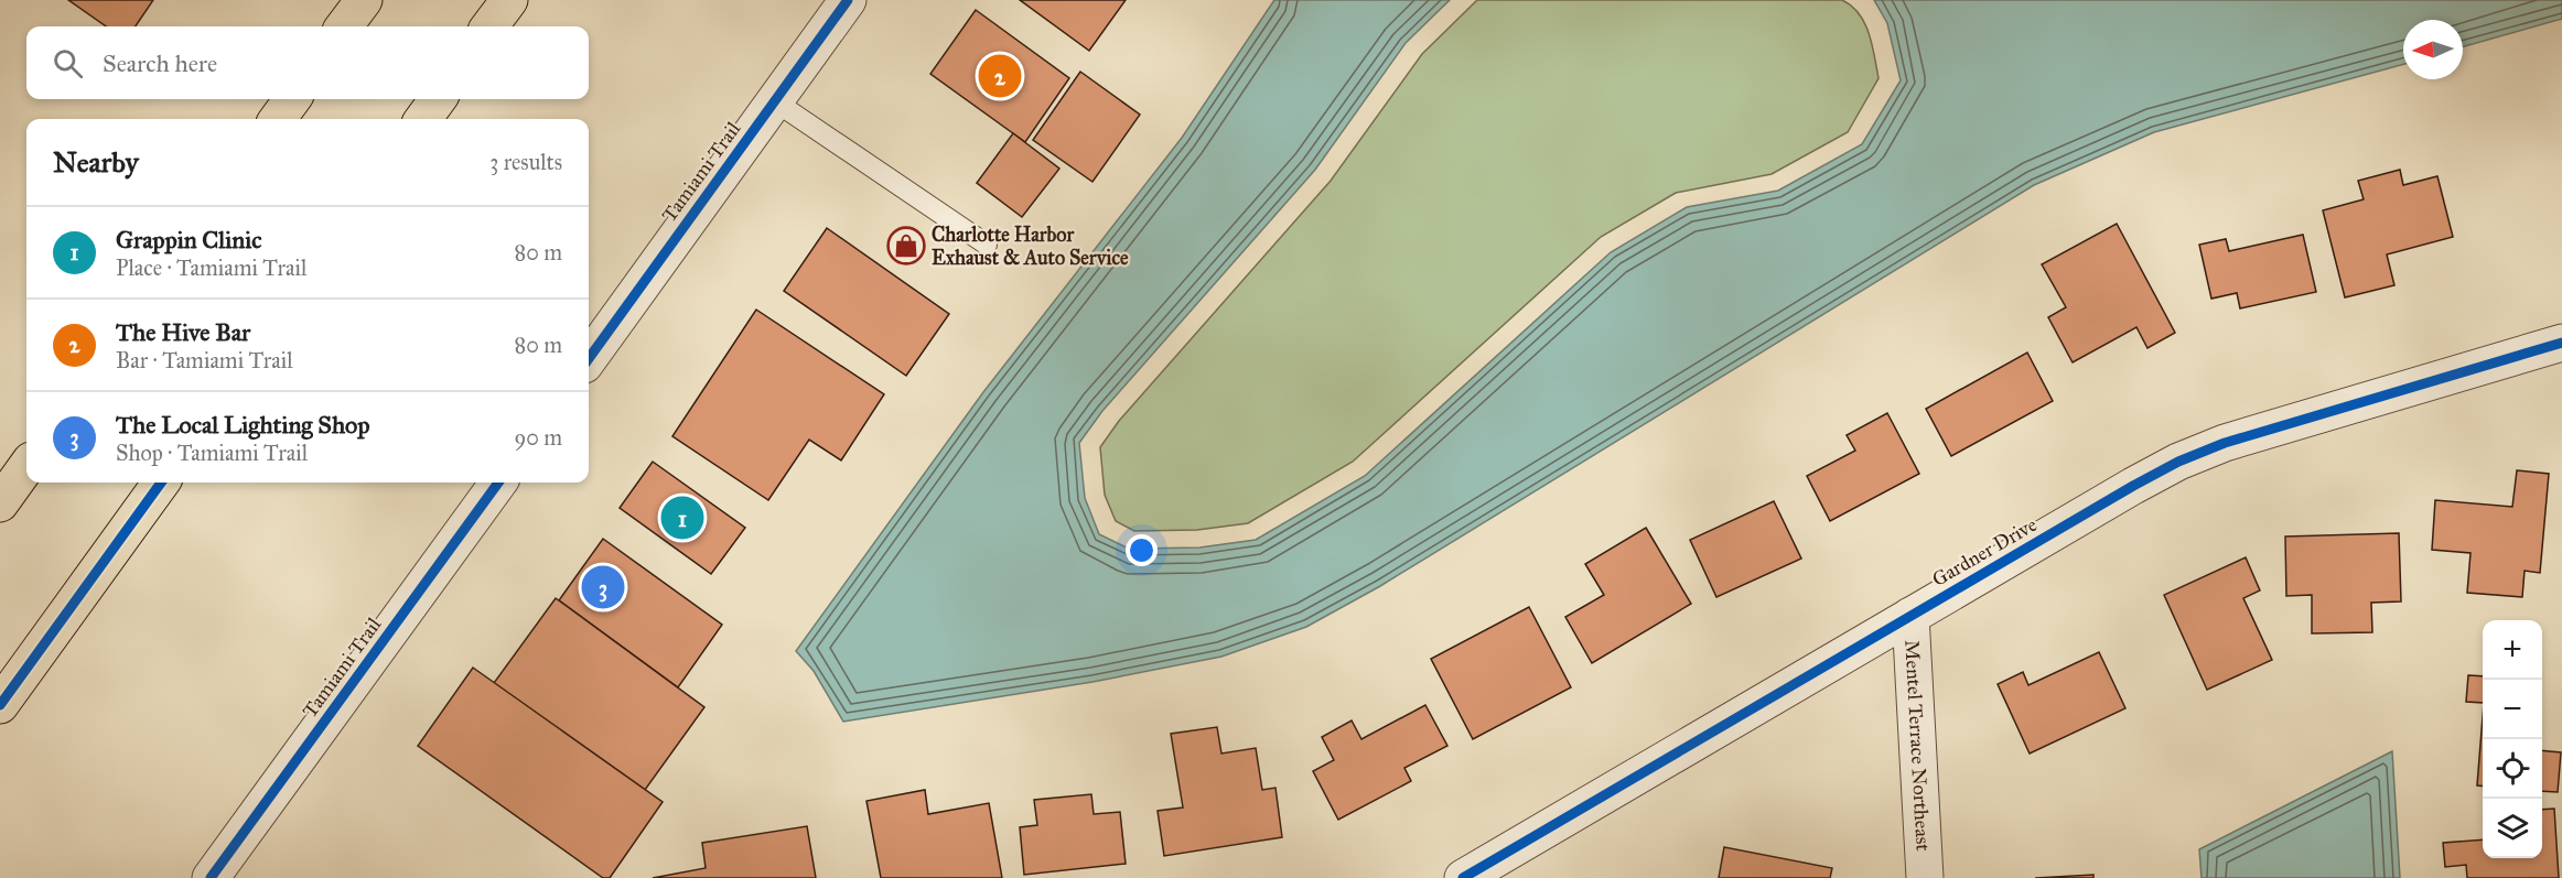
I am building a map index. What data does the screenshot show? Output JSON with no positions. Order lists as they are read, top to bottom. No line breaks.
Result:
{"streets":{"street":["Tamiami Trail","Gardner Drive","Mentel Terrace Northeast"]},"crossings":[["Gardner Drive","Mentel Terrace Northeast"]],"places":{"shop":["Charlotte Harbor Exhaust & Auto Service"]},"north":"left","page":{"search":"Search here","pins":["2","1","3"],"heading":["Nearby","3 results"],"list":[{"mark":"1","name":"Grappin Clinic","note":"Place · Tamiami Trail","value":"80 m"},{"mark":"2","name":"The Hive Bar","note":"Bar · Tamiami Trail","value":"80 m"},{"mark":"3","name":"The Local Lighting Shop","note":"Shop · Tamiami Trail","value":"90 m"}],"map_buttons":["+","−"]}}
